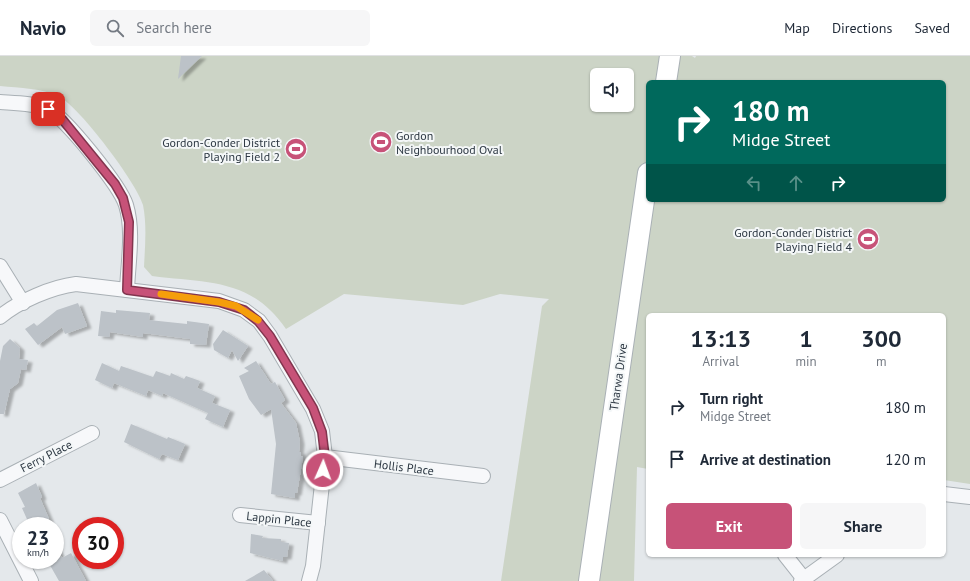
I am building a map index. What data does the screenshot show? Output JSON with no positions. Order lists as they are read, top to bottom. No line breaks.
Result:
{"streets":{"main road":["Tharwa Drive"],"street":["Ferry Place","Hollis Place","Lappin Place"]},"places":{"sports":["Gordon Neighbourhood Oval","Gordon-Conder District Playing Field 2","Gordon-Conder District Playing Field 4"]},"page":{"header":"Navio","search":"Search here","nav":["Map","Directions","Saved"],"turn":["180 m","Midge Street"],"eta":["13:13","Arrival","1","min","300","m"],"list":[{"name":"Turn right","note":"Midge Street","value":"180 m"},{"name":"Arrive at destination","value":"120 m"}],"buttons":["Exit","Share"],"speed":"23 km/h","limit":"30"}}
